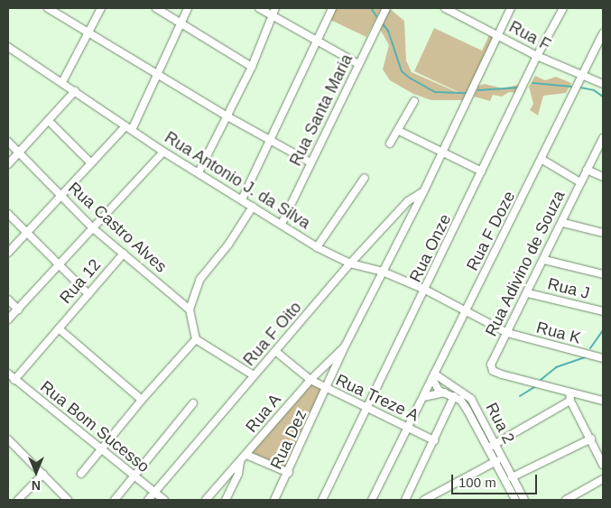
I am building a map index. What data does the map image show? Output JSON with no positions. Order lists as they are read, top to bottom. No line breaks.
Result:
{"streets":{"street":["Rua F","Rua Santa Maria","Rua Antonio J. da Silva","Rua Castro Alves","Rua F Doze","Rua Onze","Rua Adivino de Souza","Rua 12","Rua J","Rua K","Rua F Oito","Rua Treze A","Rua A","Rua 2","Rua Bom Sucesso","Rua Dez"]},"crossings":[["Rua F","Rua F Doze"],["Rua F","Rua Onze"],["Rua F","Rua Dez"],["Rua Santa Maria","Rua Antonio J. da Silva"],["Rua Antonio J. da Silva","Rua F Doze"],["Rua Antonio J. da Silva","Rua Onze"],["Rua Antonio J. da Silva","Rua F Oito"],["Rua Antonio J. da Silva","Rua Dez"],["Rua Castro Alves","Rua 12"],["Rua F Doze","Rua Treze A"],["Rua F Doze","Rua 2"],["Rua Onze","Rua Treze A"],["Rua Adivino de Souza","Rua J"],["Rua Adivino de Souza","Rua K"],["Rua 12","Rua Bom Sucesso"],["Rua F Oito","Rua Treze A"],["Rua F Oito","Rua Bom Sucesso"],["Rua F Oito","Rua Dez"],["Rua Treze A","Rua A"],["Rua Treze A","Rua Dez"],["Rua A","Rua Dez"]],"scale_bar":"100 m","north":"bottom"}
